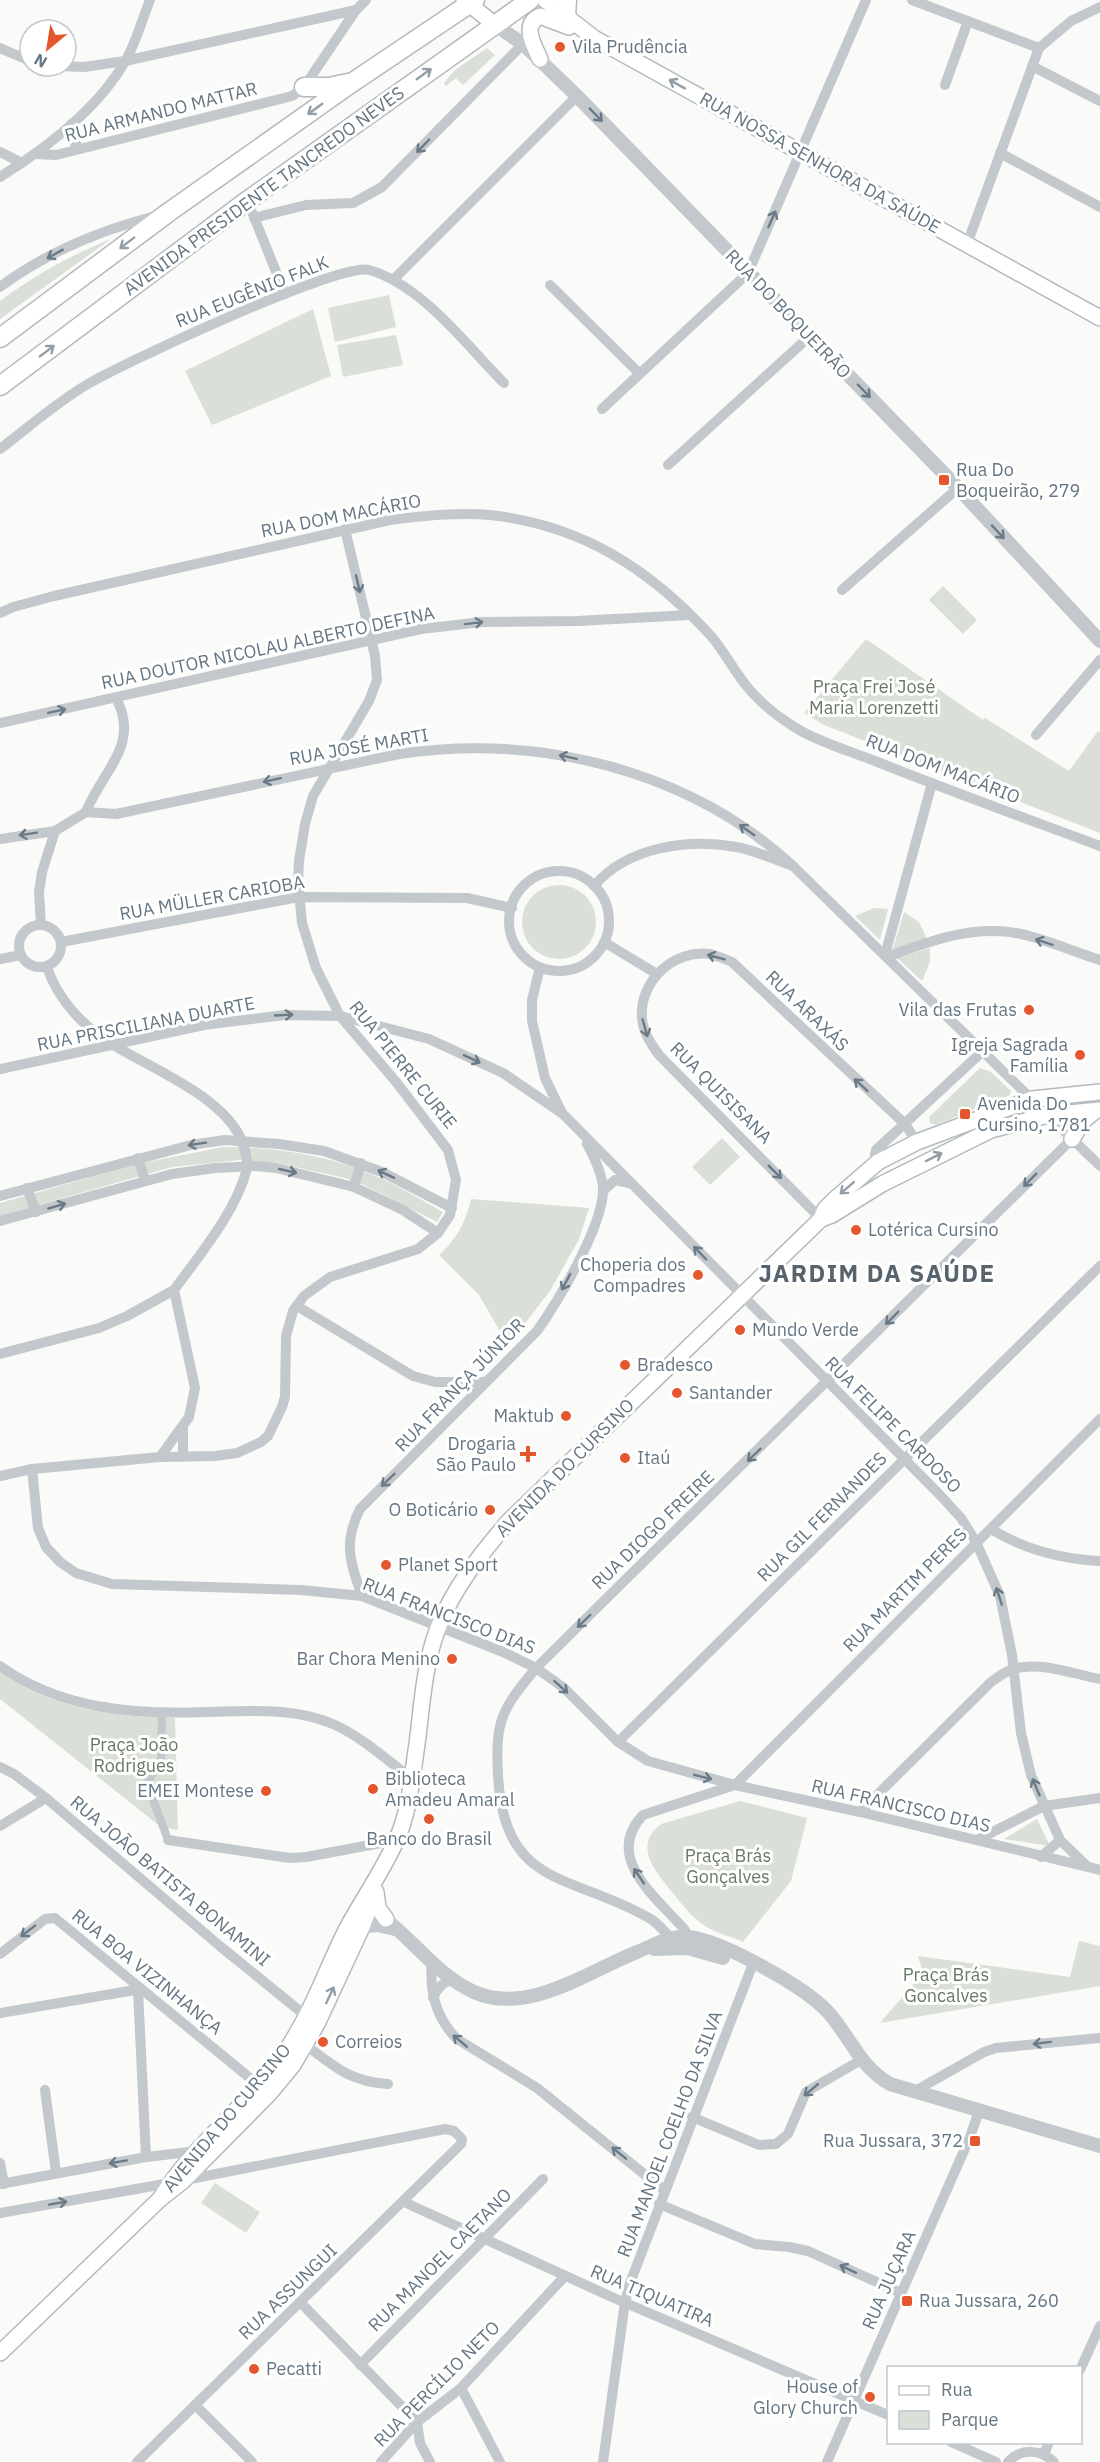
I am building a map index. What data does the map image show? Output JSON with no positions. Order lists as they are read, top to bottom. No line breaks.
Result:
{"streets":{"highway":["AVENIDA PRESIDENTE TANCREDO NEVES"],"main road":["RUA NOSSA SENHORA DA SAÚDE","RUA DO BOQUEIRÃO","AVENIDA DO CURSINO"],"street":["RUA ARMANDO MATTAR","RUA EUGÊNIO FALK","RUA DOM MACÁRIO","RUA DOUTOR NICOLAU ALBERTO DEFINA","RUA JOSÉ MARTI","RUA MÜLLER CARIOBA","RUA ARAXÁS","RUA PRISCILIANA DUARTE","RUA PIERRE CURIE","RUA QUISISANA","RUA FRANÇA JÚNIOR","RUA FELIPE CARDOSO","RUA GIL FERNANDES","RUA DIOGO FREIRE","RUA MARTIM PERES","RUA FRANCISCO DIAS","RUA JOÃO BATISTA BONAMINI","RUA BOA VIZINHANÇA","RUA MANOEL COELHO DA SILVA","RUA MANOEL CAETANO","RUA JUÇARA","RUA ASSUNGUI","RUA TIQUATIRA","RUA PERCÍLIO NETO"]},"crossings":[["AVENIDA PRESIDENTE TANCREDO NEVES","RUA DO BOQUEIRÃO"],["RUA DOM MACÁRIO","RUA DOUTOR NICOLAU ALBERTO DEFINA"],["RUA DOM MACÁRIO","RUA PIERRE CURIE"],["RUA DOUTOR NICOLAU ALBERTO DEFINA","RUA PIERRE CURIE"],["RUA JOSÉ MARTI","RUA PIERRE CURIE"],["RUA JOSÉ MARTI","AVENIDA DO CURSINO"],["RUA JOSÉ MARTI","RUA DIOGO FREIRE"],["RUA MÜLLER CARIOBA","RUA PIERRE CURIE"],["RUA MÜLLER CARIOBA","RUA FELIPE CARDOSO"],["RUA ARAXÁS","RUA QUISISANA"],["RUA ARAXÁS","AVENIDA DO CURSINO"],["RUA PRISCILIANA DUARTE","RUA PIERRE CURIE"],["RUA PRISCILIANA DUARTE","RUA FELIPE CARDOSO"],["RUA PIERRE CURIE","RUA FRANCISCO DIAS"],["RUA QUISISANA","AVENIDA DO CURSINO"],["RUA FRANÇA JÚNIOR","RUA FELIPE CARDOSO"],["RUA FRANÇA JÚNIOR","RUA FRANCISCO DIAS"],["RUA FELIPE CARDOSO","AVENIDA DO CURSINO"],["RUA FELIPE CARDOSO","RUA GIL FERNANDES"],["RUA FELIPE CARDOSO","RUA DIOGO FREIRE"],["RUA FELIPE CARDOSO","RUA MARTIM PERES"],["RUA FELIPE CARDOSO","RUA FRANCISCO DIAS"],["AVENIDA DO CURSINO","RUA FRANCISCO DIAS"],["AVENIDA DO CURSINO","RUA JOÃO BATISTA BONAMINI"],["AVENIDA DO CURSINO","RUA BOA VIZINHANÇA"],["AVENIDA DO CURSINO","RUA ASSUNGUI"],["RUA GIL FERNANDES","RUA FRANCISCO DIAS"],["RUA DIOGO FREIRE","RUA FRANCISCO DIAS"],["RUA MARTIM PERES","RUA FRANCISCO DIAS"],["RUA MANOEL COELHO DA SILVA","RUA TIQUATIRA"],["RUA MANOEL CAETANO","RUA TIQUATIRA"],["RUA JUÇARA","RUA TIQUATIRA"],["RUA ASSUNGUI","RUA TIQUATIRA"],["RUA TIQUATIRA","RUA PERCÍLIO NETO"]],"one_way":["RUA NOSSA SENHORA DA SAÚDE","RUA DO BOQUEIRÃO","RUA DOUTOR NICOLAU ALBERTO DEFINA","RUA JOSÉ MARTI","RUA ARAXÁS","RUA PRISCILIANA DUARTE","RUA QUISISANA","RUA FRANÇA JÚNIOR","RUA FELIPE CARDOSO","RUA DIOGO FREIRE"],"districts":["JARDIM DA SAÚDE"],"parks":["Praça Frei José Maria Lorenzetti","Praça João Rodrigues","Praça Brás Gonçalves","Praça Brás Goncalves"],"places":{"other":["Vila Prudência","Vila das Frutas","Igreja Sagrada Família","Lotérica Cursino","Choperia dos Compadres","Mundo Verde","Bradesco","Santander","Maktub","Itaú","O Boticário","Planet Sport","Bar Chora Menino","Biblioteca Amadeu Amaral","EMEI Montese","Banco do Brasil","Correios","Pecatti","House of Glory Church"],"transit":["Rua Do Boqueirão, 279","Avenida Do Cursino, 1781","Rua Jussara, 372","Rua Jussara, 260"],"health":["Drogaria São Paulo"]},"legend":["Rua","Parque"],"north":"bottom left"}
